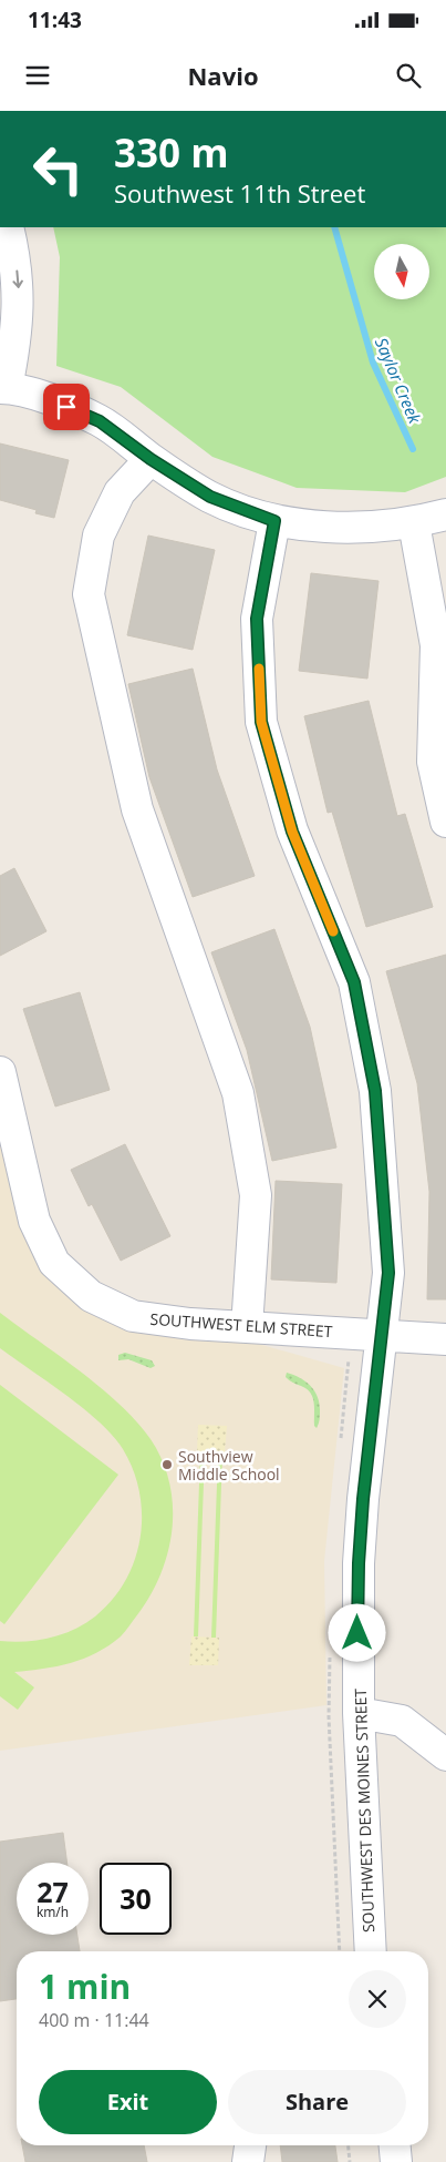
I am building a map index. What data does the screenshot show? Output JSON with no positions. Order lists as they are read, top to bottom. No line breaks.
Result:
{"streets":{"street":["SOUTHWEST ELM STREET","SOUTHWEST DES MOINES STREET"]},"crossings":[["SOUTHWEST ELM STREET","SOUTHWEST DES MOINES STREET"]],"water":["Saylor Creek"],"places":["Southview Middle School"],"north":"bottom","page":{"status":"11:43","header":"Navio","turn":["330 m","Southwest 11th Street"],"speed":"27 km/h","limit":"30","heading":["1 min","400 m · 11:44"],"buttons":["Exit","Share"]}}
